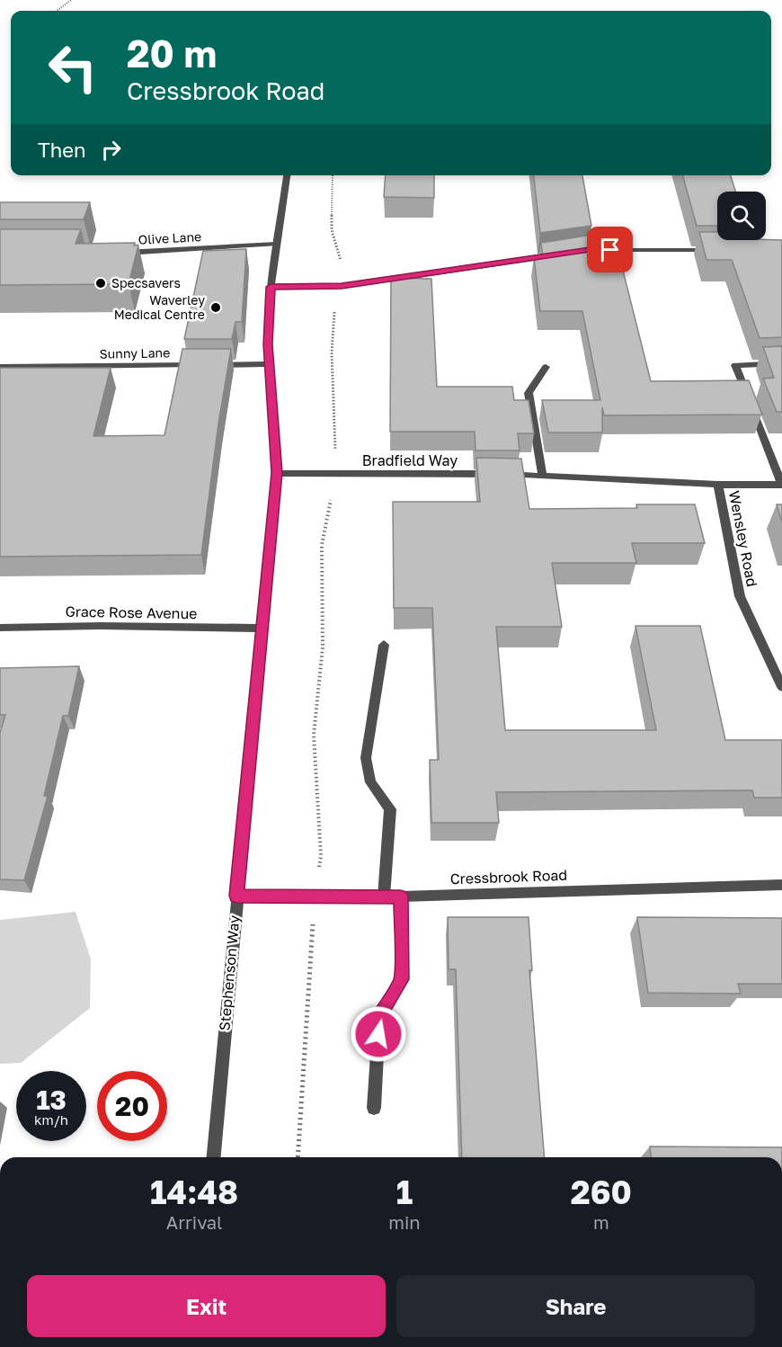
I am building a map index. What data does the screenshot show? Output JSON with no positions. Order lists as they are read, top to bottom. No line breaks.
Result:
{"streets":{"street":["Olive Lane","Sunny Lane","Bradfield Way","Wensley Road","Grace Rose Avenue","Cressbrook Road","Stephenson Way"]},"crossings":[["Olive Lane","Stephenson Way"],["Sunny Lane","Stephenson Way"],["Bradfield Way","Wensley Road"],["Bradfield Way","Stephenson Way"],["Grace Rose Avenue","Stephenson Way"],["Cressbrook Road","Stephenson Way"]],"places":["Specsavers","Waverley Medical Centre"],"page":{"turn":["20 m","Cressbrook Road"],"then":"Then","speed":"13 km/h","limit":"20","eta":["14:48","Arrival","1","min","260","m"],"buttons":["Exit","Share"]}}
